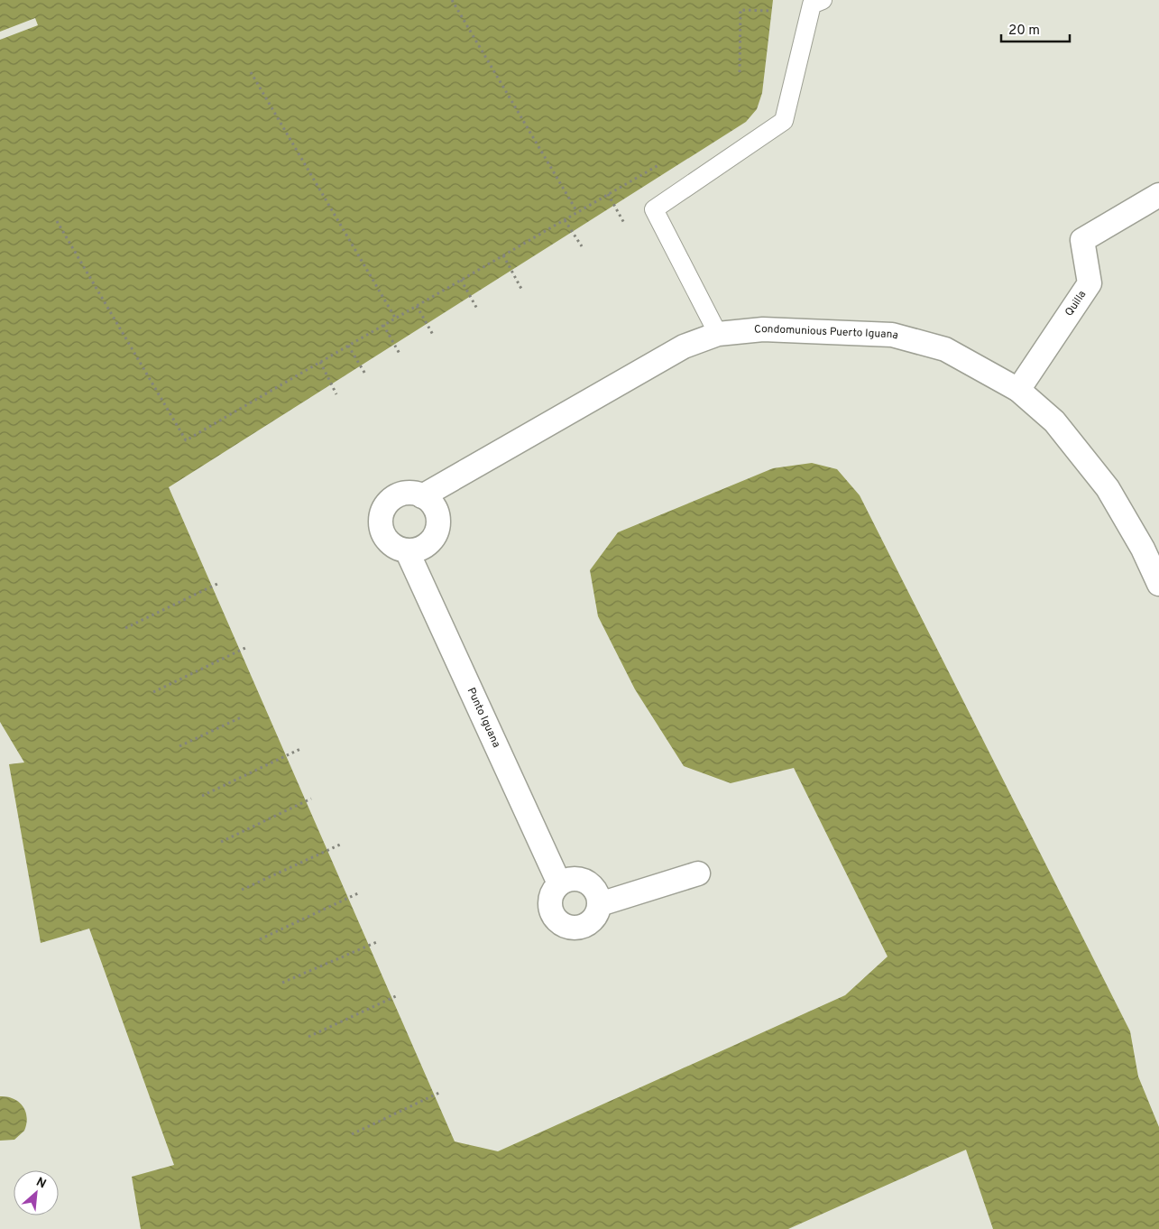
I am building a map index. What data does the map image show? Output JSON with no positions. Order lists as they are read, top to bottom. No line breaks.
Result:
{"streets":{"street":["Quilla","Condomunious Puerto Iguana","Punto Iguana"]},"crossings":[["Quilla","Condomunious Puerto Iguana"],["Condomunious Puerto Iguana","Punto Iguana"]],"scale_bar":"20 m","north":"top right"}
